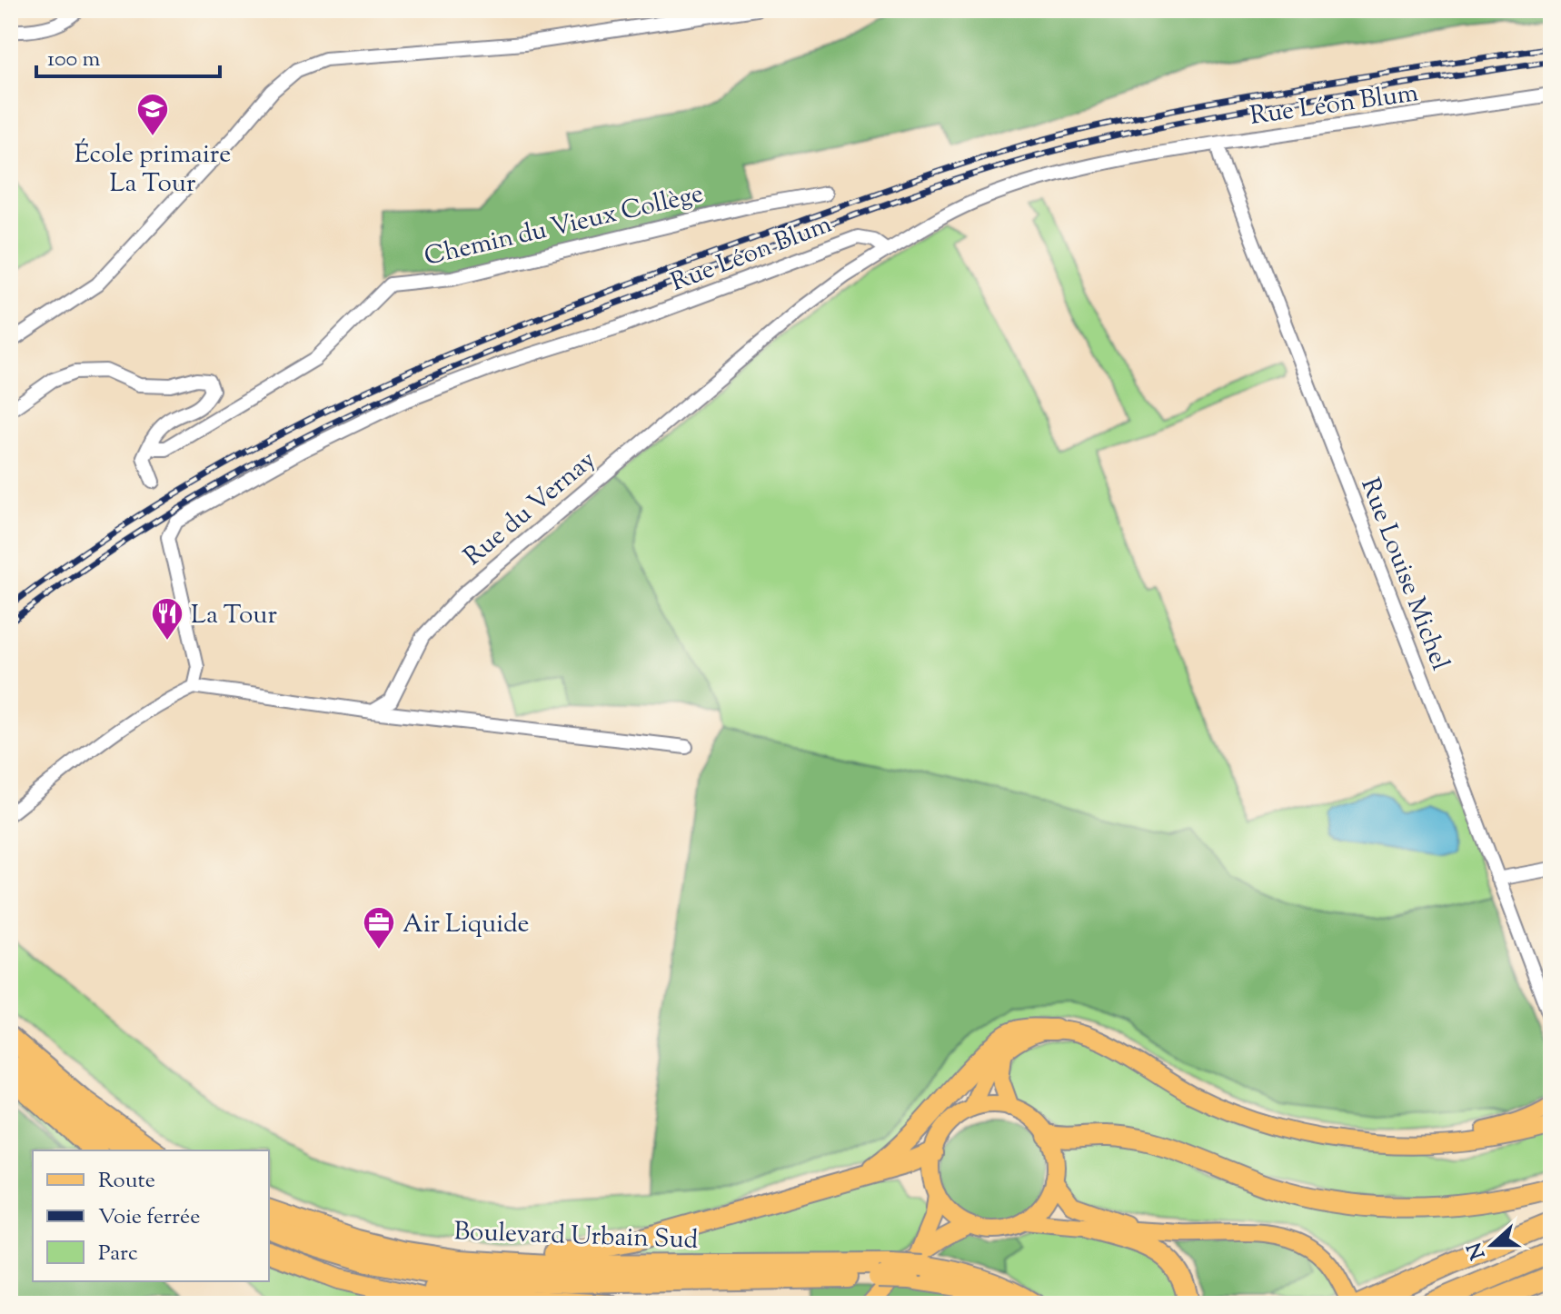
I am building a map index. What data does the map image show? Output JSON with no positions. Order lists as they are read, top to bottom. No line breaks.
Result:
{"streets":{"highway":["Boulevard Urbain Sud"],"street":["Rue Léon Blum","Chemin du Vieux Collège","Rue du Vernay","Rue Louise Michel"]},"crossings":[["Rue Léon Blum","Rue du Vernay"],["Rue Léon Blum","Rue Louise Michel"]],"places":{"school or university":["École primaire La Tour"],"restaurant":["La Tour"],"office":["Air Liquide"]},"legend":["Route","Voie ferrée","Parc"],"scale_bar":"100 m","north":"left"}
